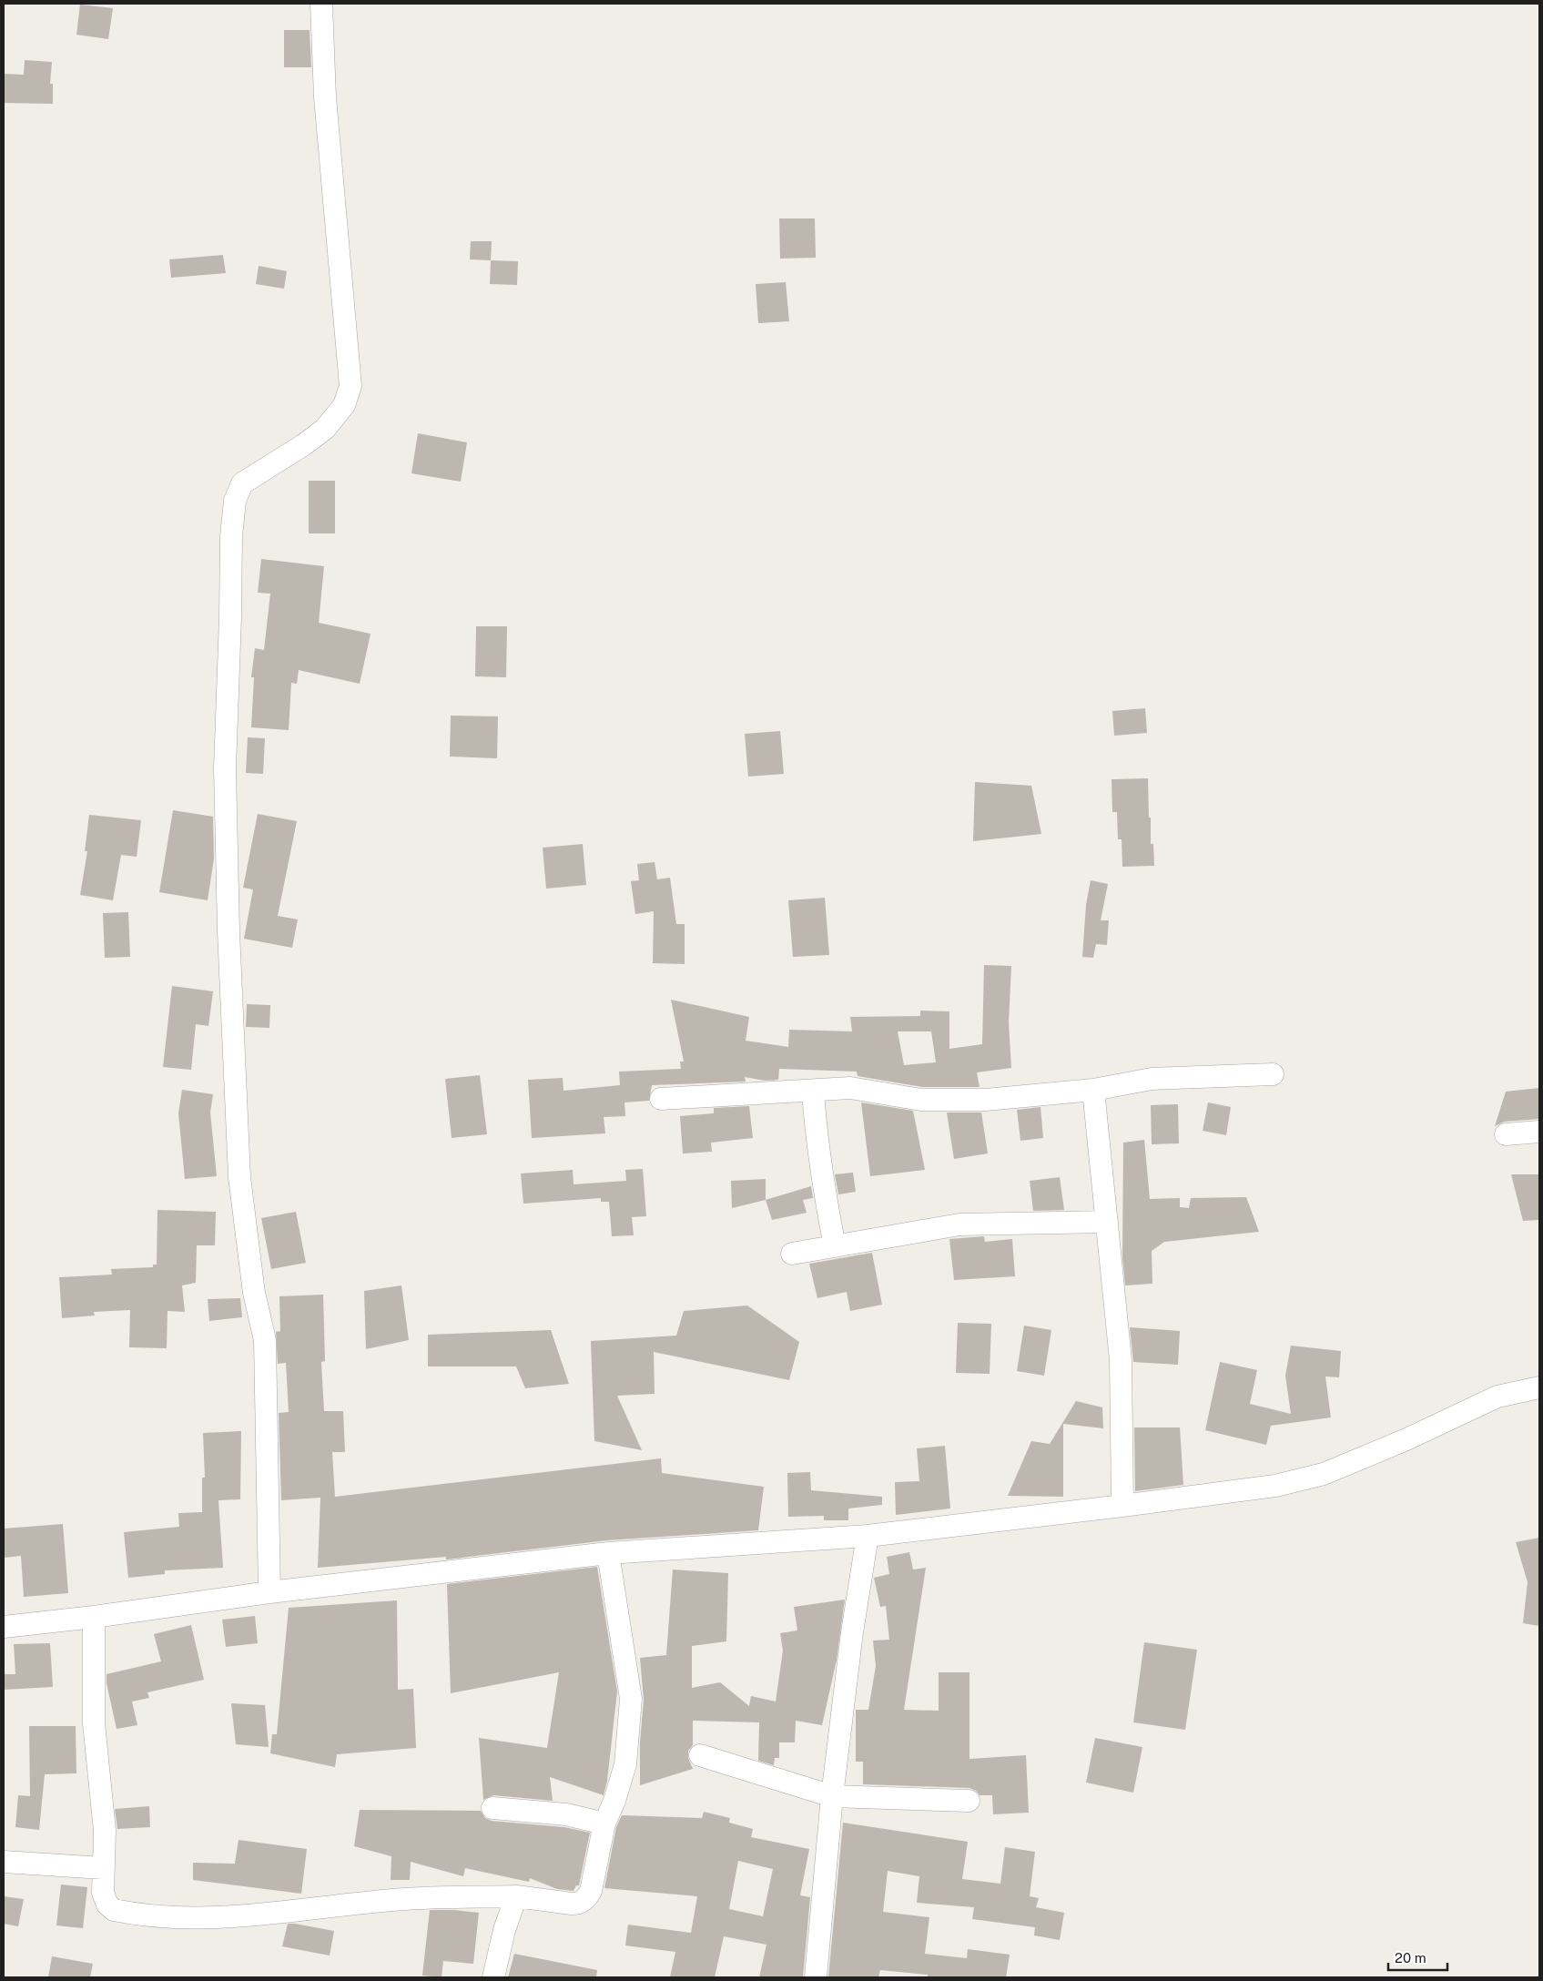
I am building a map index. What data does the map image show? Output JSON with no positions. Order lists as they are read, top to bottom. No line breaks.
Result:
{"scale_bar":"20 m"}
